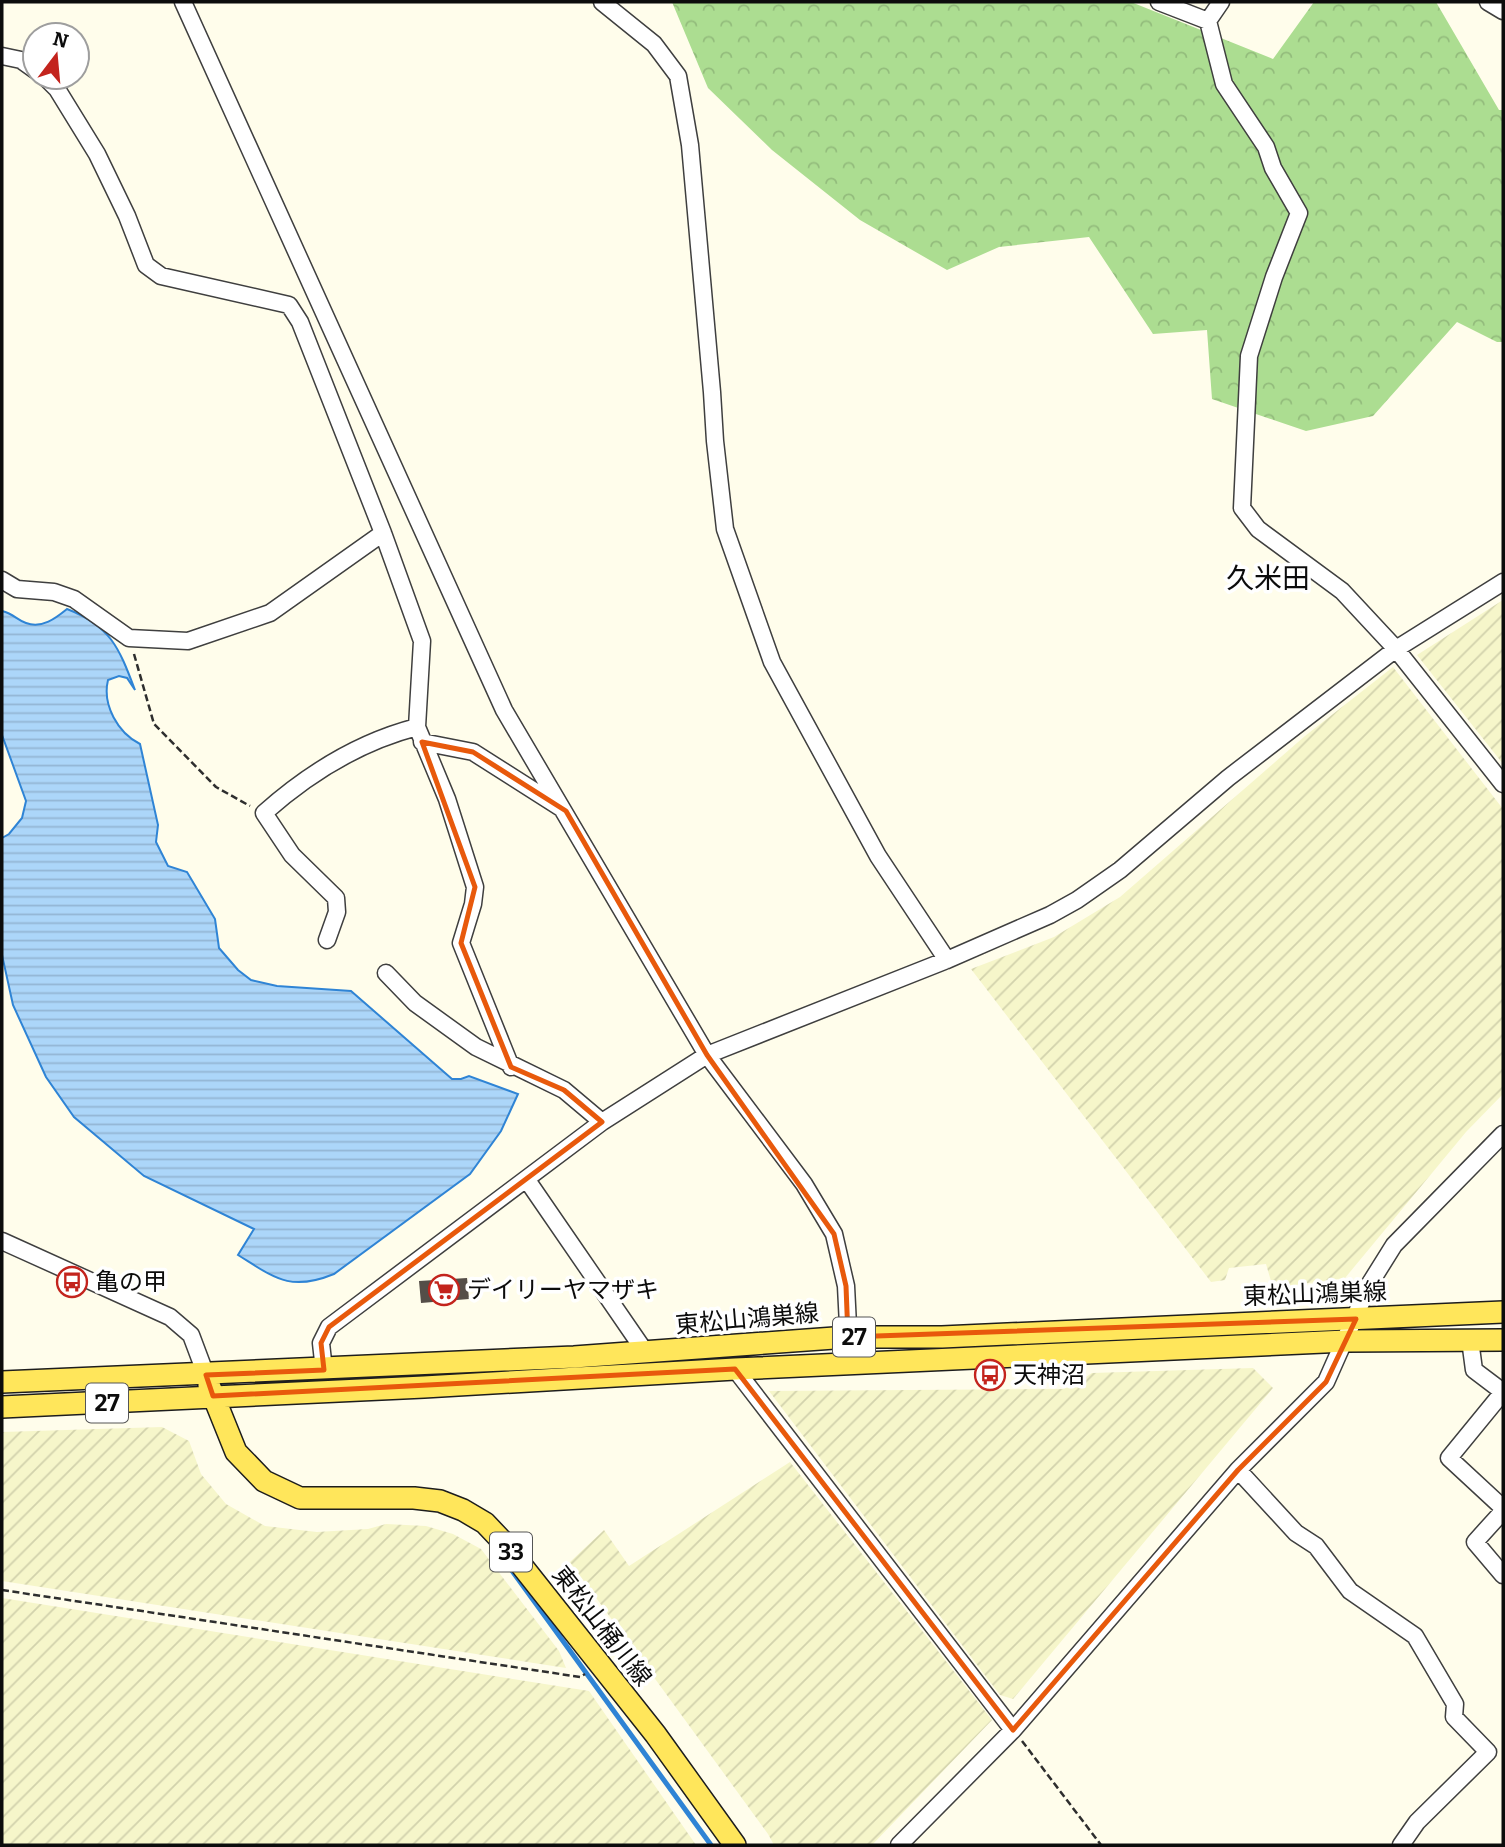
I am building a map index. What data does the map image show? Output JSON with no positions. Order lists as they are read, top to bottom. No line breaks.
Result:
{"streets":{"main road":["東松山鴻巣線","27","33","東松山桶川線"]},"crossings":[["東松山鴻巣線","27"],["東松山鴻巣線","東松山桶川線"],["27","東松山桶川線"]],"districts":["久米田"],"places":{"bus stop":["亀の甲","天神沼"],"supermarket":["デイリーヤマザキ"]},"north":"top"}
